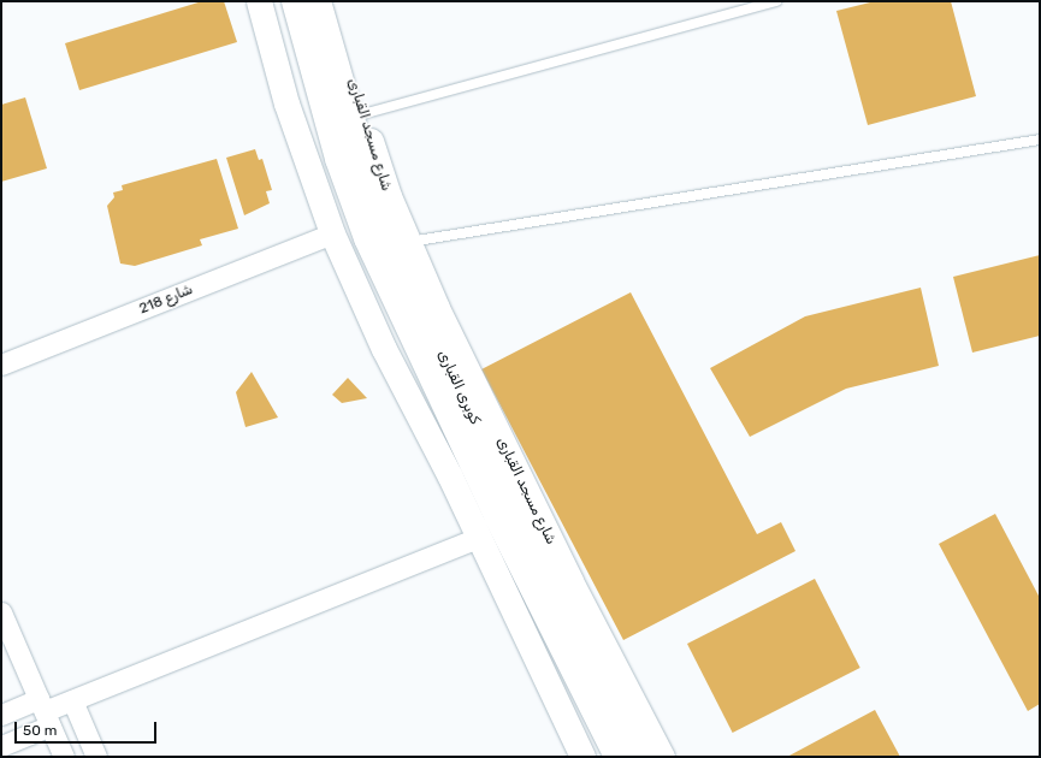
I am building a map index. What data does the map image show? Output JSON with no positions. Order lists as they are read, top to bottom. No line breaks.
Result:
{"streets":{"main road":["كوبرى القبارى"],"street":["شارع مسجد القبارى","شارع 218"]},"scale_bar":"50 m"}
